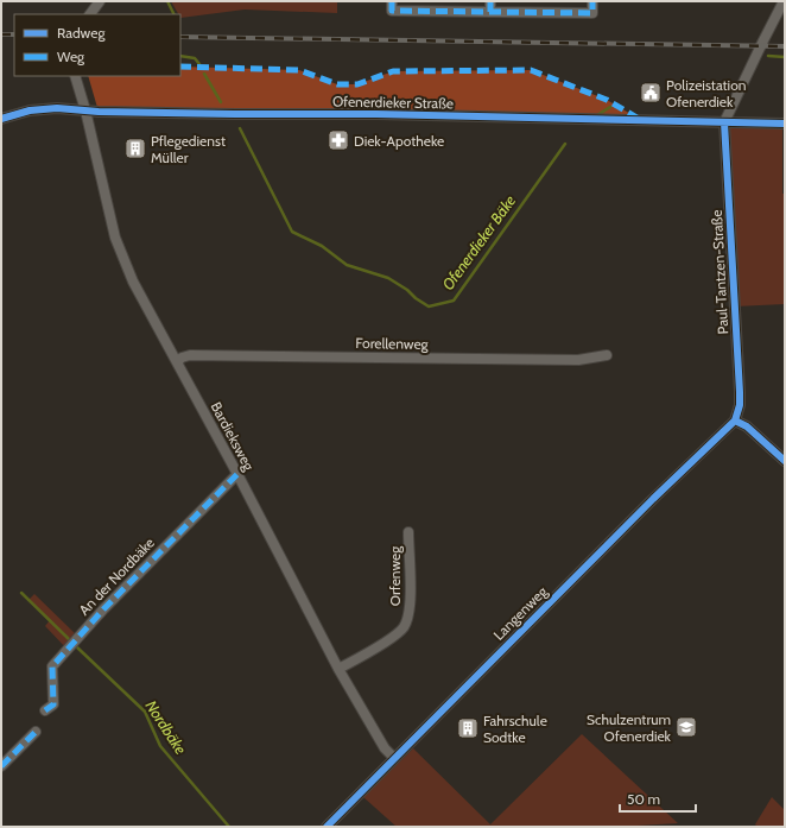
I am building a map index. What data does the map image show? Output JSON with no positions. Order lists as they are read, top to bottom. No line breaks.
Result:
{"streets":{"street":["Ofenerdieker Straße","Paul-Tantzen-Straße","Forellenweg","Bardieksweg","An der Nordbäke","Orfenweg","Langenweg"]},"crossings":[["Ofenerdieker Straße","Paul-Tantzen-Straße"],["Ofenerdieker Straße","Bardieksweg"],["Paul-Tantzen-Straße","Langenweg"],["Forellenweg","Bardieksweg"],["Bardieksweg","An der Nordbäke"],["Bardieksweg","Orfenweg"],["Bardieksweg","Langenweg"]],"water":["Ofenerdieker Bäke","Nordbäke"],"places":{"public building":["Polizeistation Ofenerdiek"],"pharmacy":["Diek-Apotheke"],"building":["Pflegedienst Müller","Fahrschule Sodtke"],"school or university":["Schulzentrum Ofenerdiek"]},"legend":["Radweg","Weg"],"scale_bar":"50 m"}
